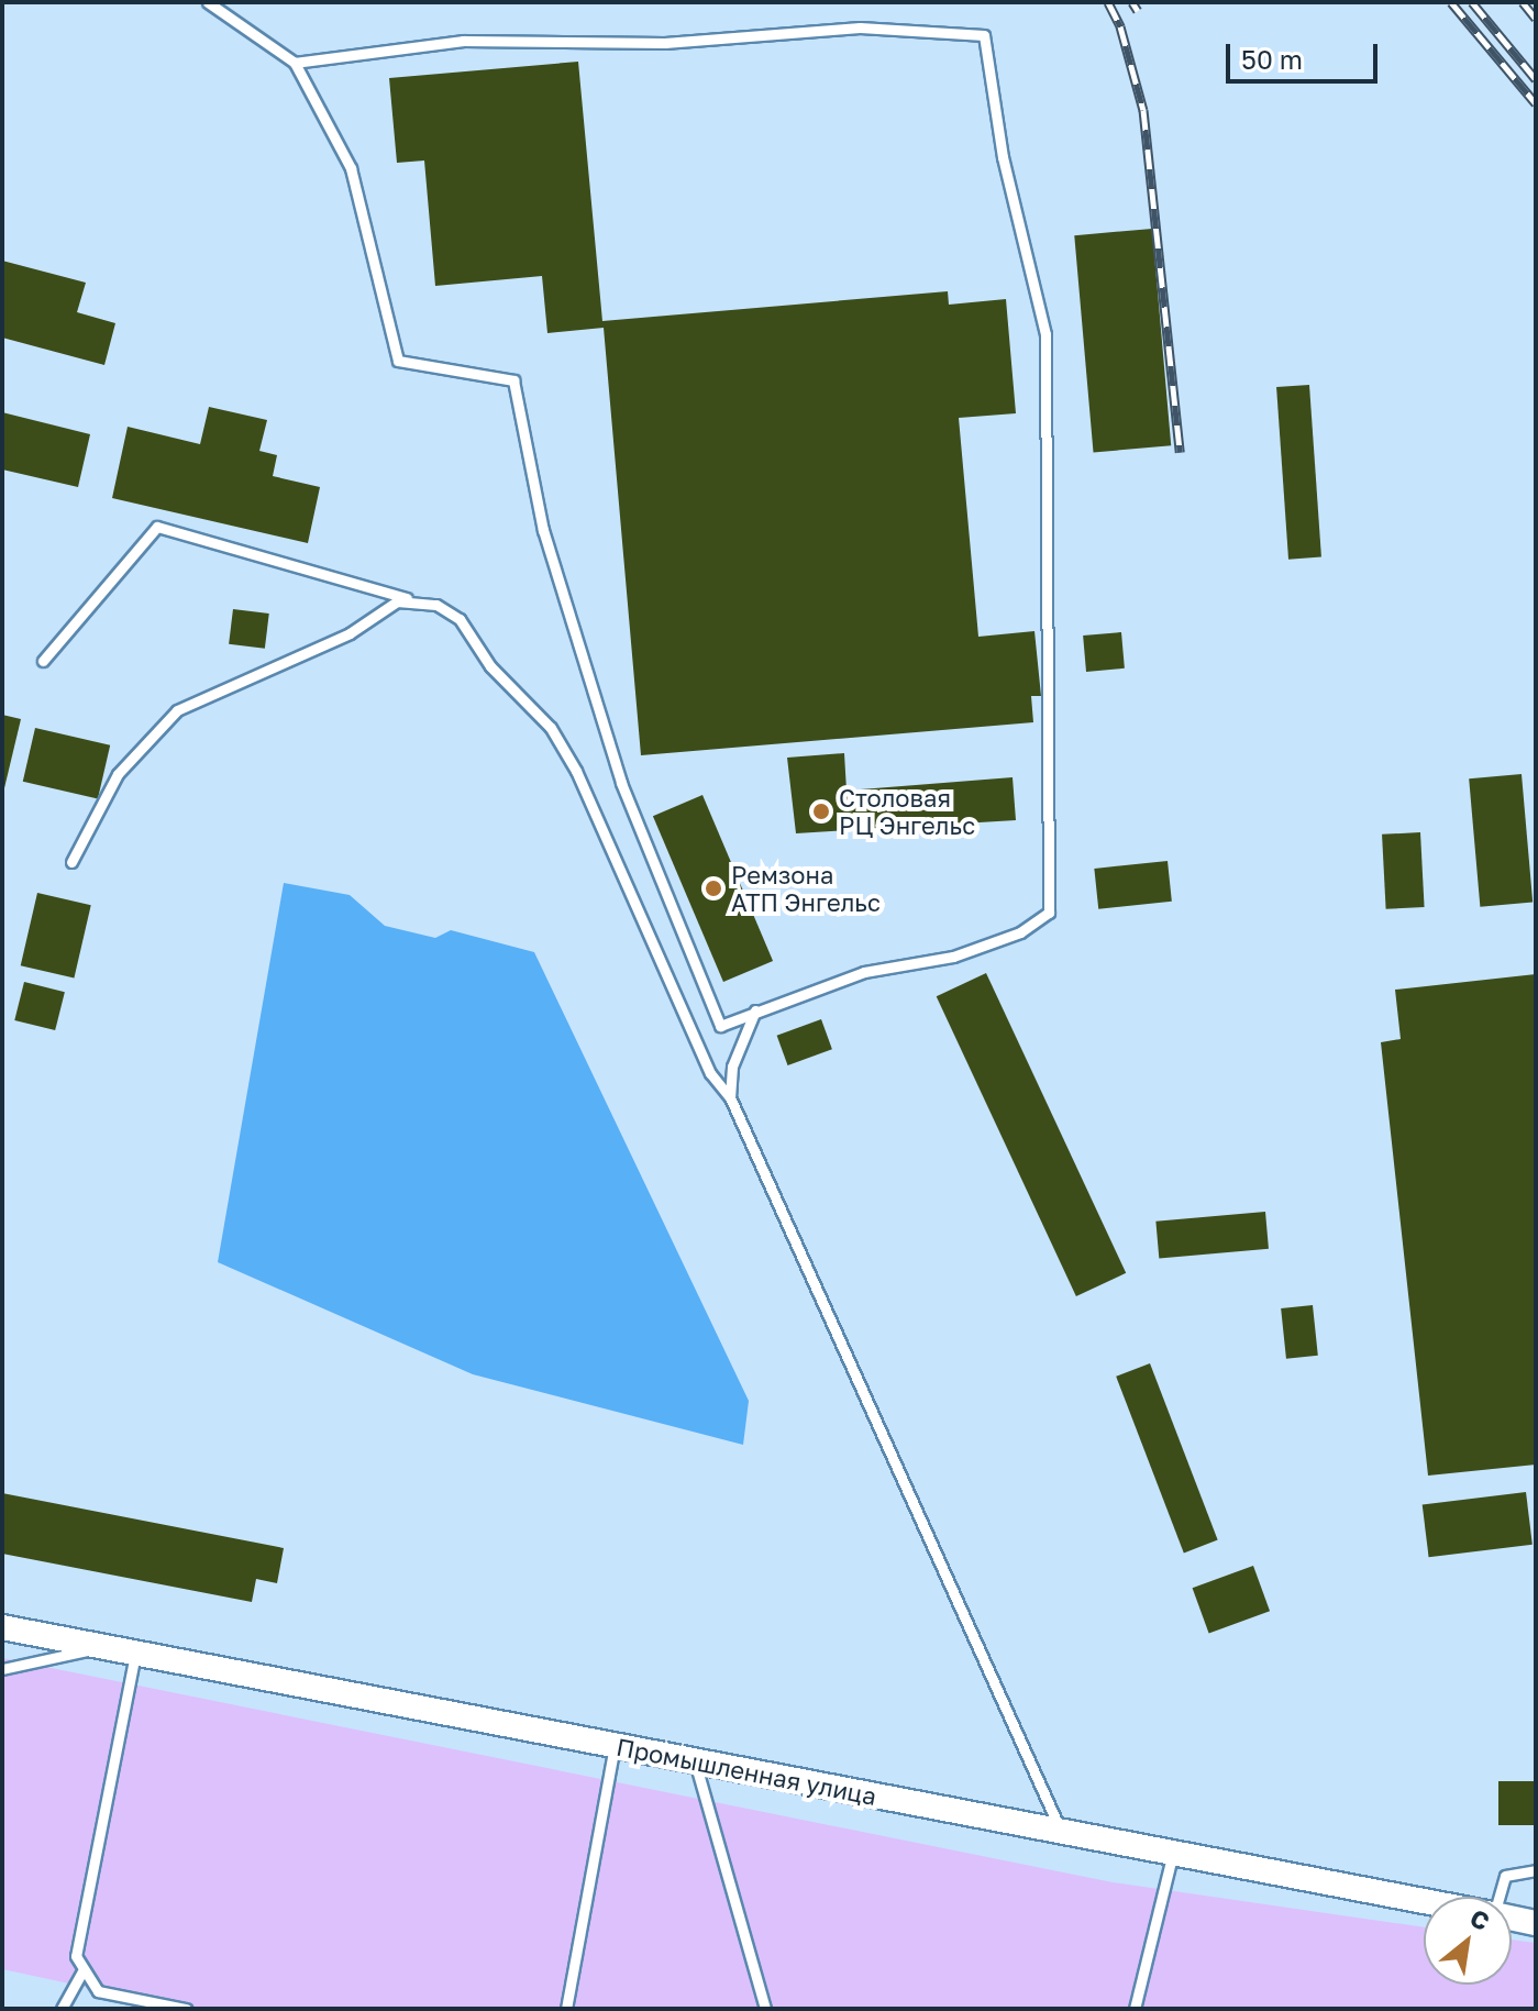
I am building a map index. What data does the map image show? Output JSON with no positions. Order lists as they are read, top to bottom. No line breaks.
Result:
{"streets":{"street":["Промышленная улица"]},"places":["Столовая РЦ Энгельс","Ремзона АТП Энгельс"],"scale_bar":"50 m","north":"top right"}
